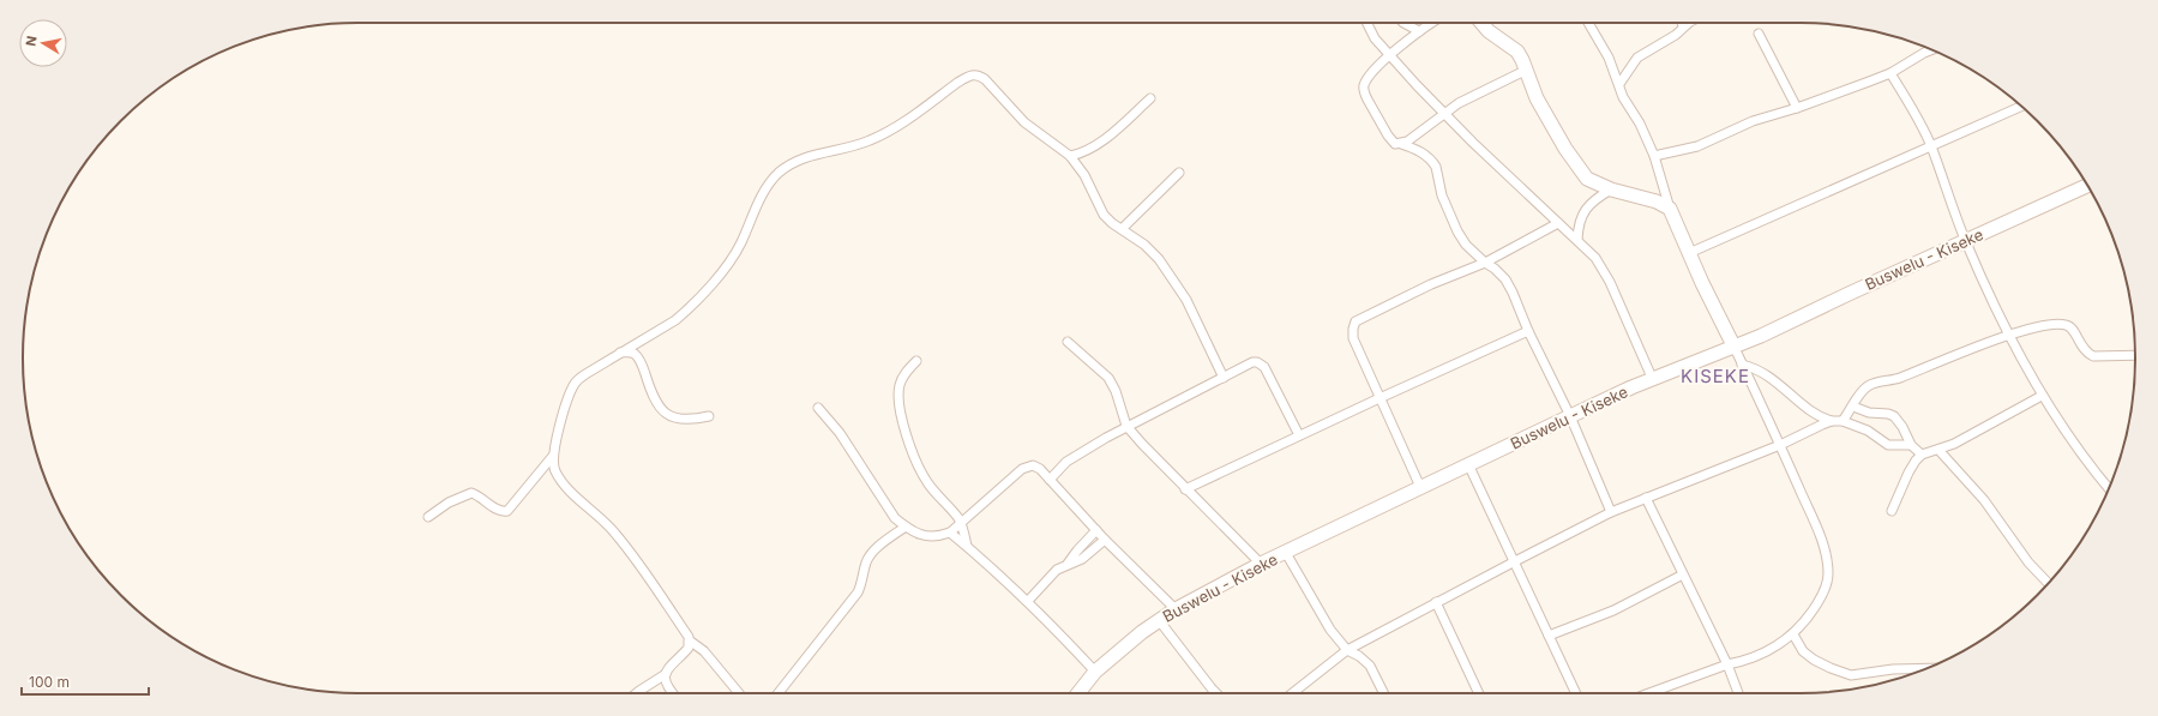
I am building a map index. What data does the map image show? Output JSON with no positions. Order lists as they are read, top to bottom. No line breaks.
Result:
{"streets":{"main road":["Buswelu - Kiseke"]},"districts":["KISEKE"],"scale_bar":"100 m","north":"left"}
